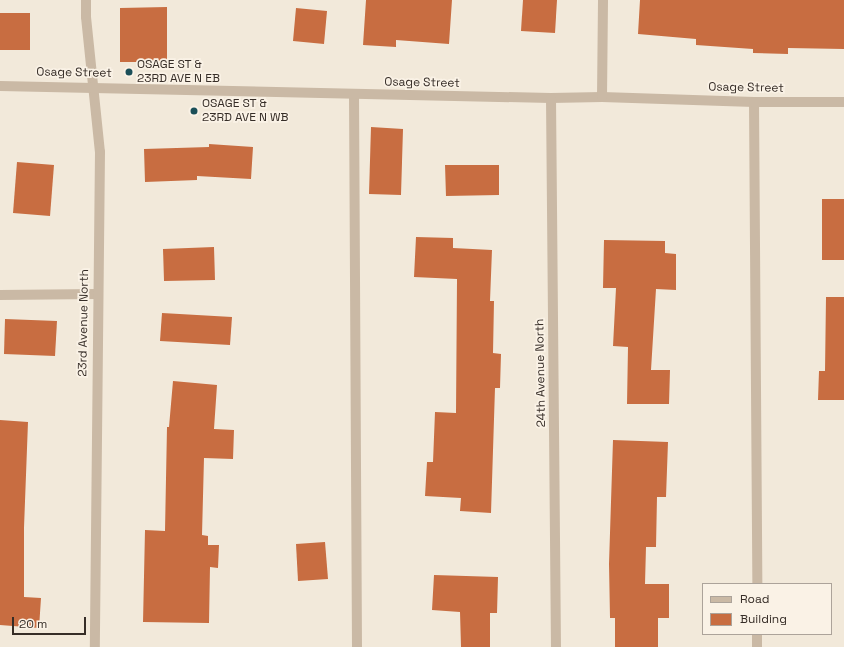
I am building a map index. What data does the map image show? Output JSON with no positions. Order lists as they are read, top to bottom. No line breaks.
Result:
{"streets":{"street":["Osage Street","23rd Avenue North","24th Avenue North"]},"crossings":[["Osage Street","23rd Avenue North"],["Osage Street","24th Avenue North"]],"places":["OSAGE ST & 23RD AVE N EB","OSAGE ST & 23RD AVE N WB"],"legend":["Road","Building"],"scale_bar":"20 m"}
